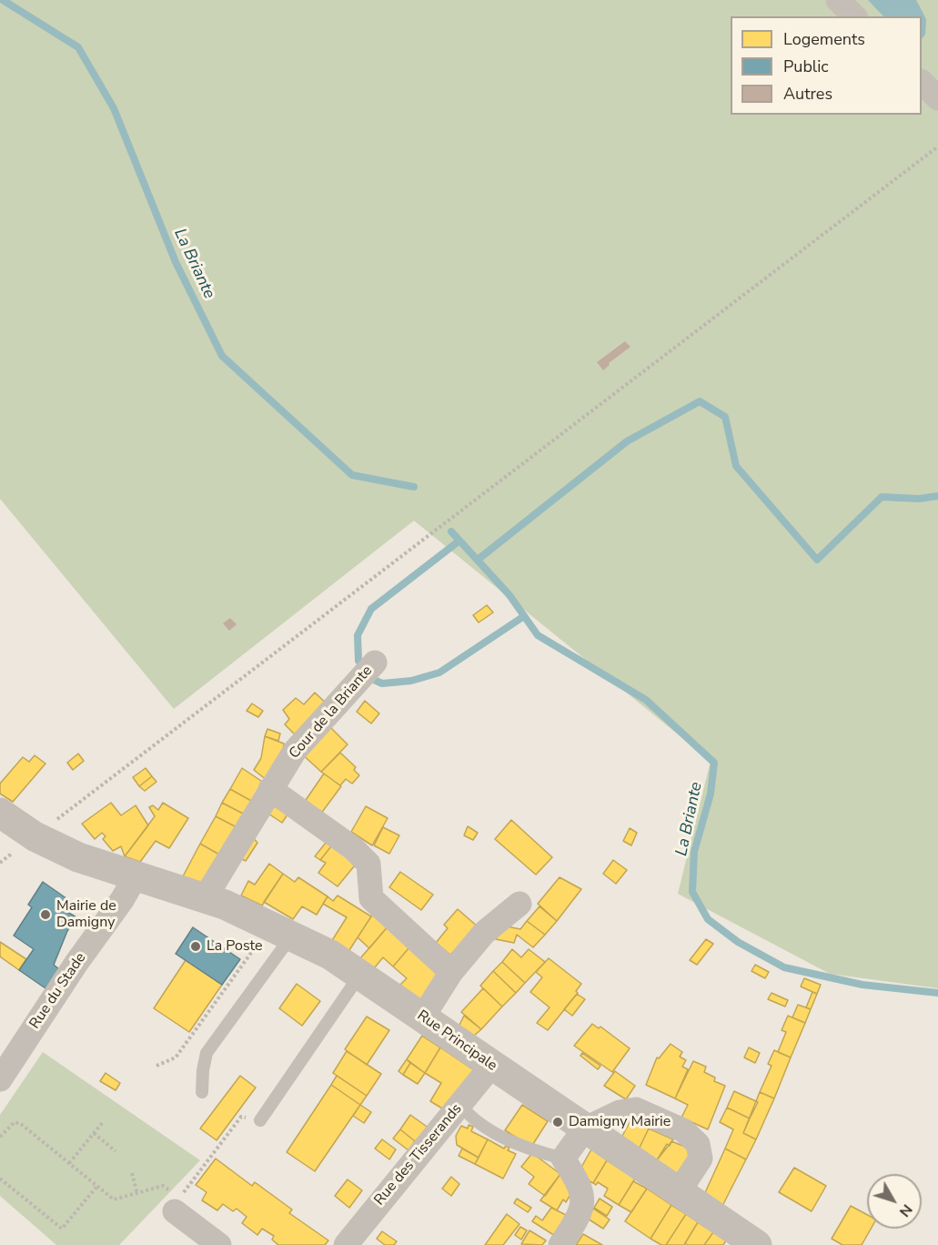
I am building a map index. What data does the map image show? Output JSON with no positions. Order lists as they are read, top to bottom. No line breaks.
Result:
{"streets":{"street":["Cour de la Briante","Rue du Stade","Rue Principale","Rue des Tisserands"]},"crossings":[["Cour de la Briante","Rue Principale"],["Rue du Stade","Rue Principale"],["Rue Principale","Rue des Tisserands"]],"water":["La Briante"],"places":["Mairie de Damigny","La Poste","Damigny Mairie"],"legend":["Logements","Public","Autres"],"north":"bottom right"}
